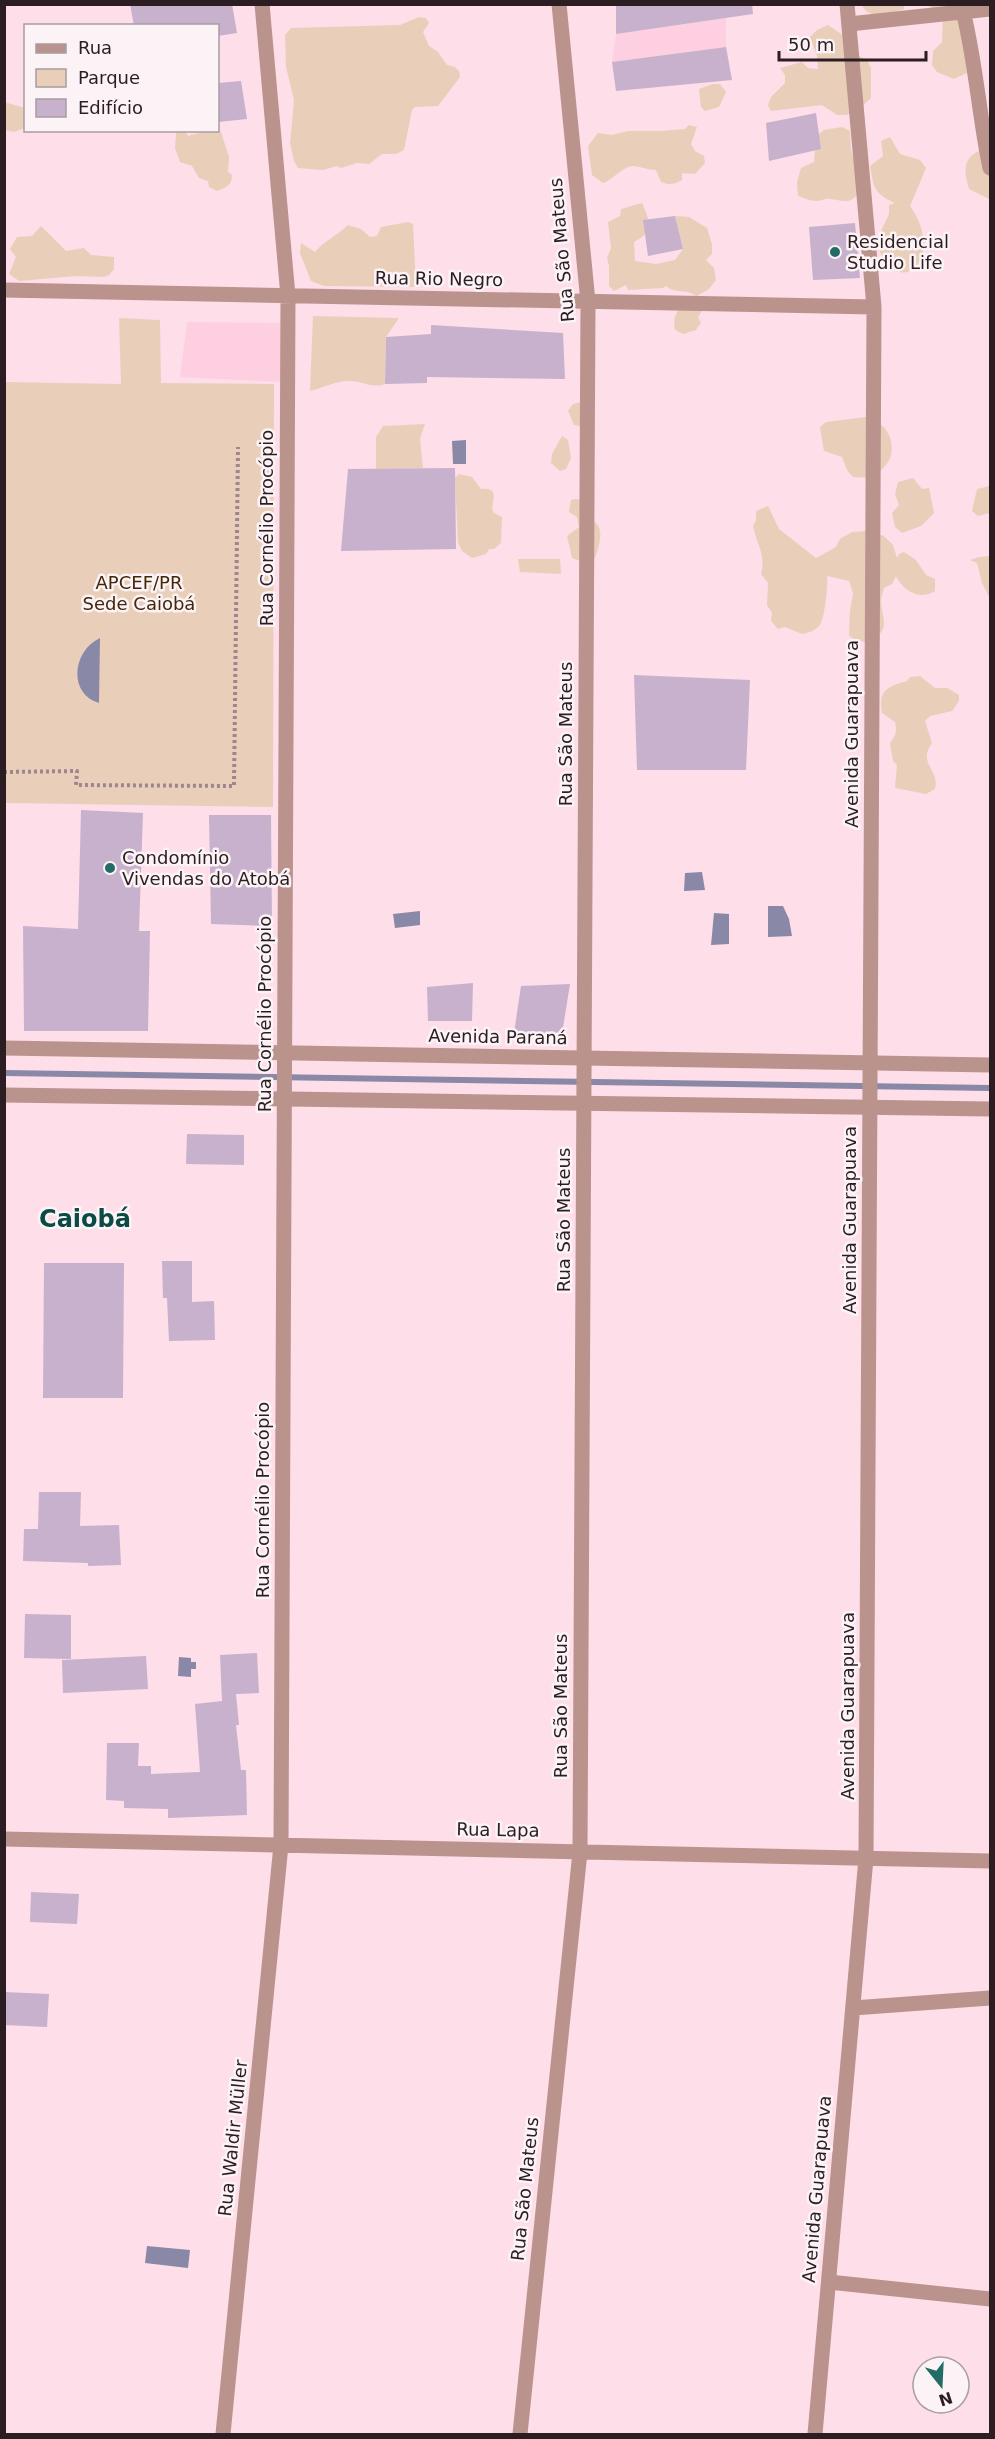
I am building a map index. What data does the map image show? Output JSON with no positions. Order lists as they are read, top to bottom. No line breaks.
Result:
{"streets":{"street":["Rua São Mateus","Rua Rio Negro","Rua Cornélio Procópio","Avenida Guarapuava","Avenida Paraná","Rua Lapa","Rua Waldir Müller"]},"crossings":[["Rua São Mateus","Rua Rio Negro"],["Rua São Mateus","Avenida Paraná"],["Rua São Mateus","Rua Lapa"],["Rua Rio Negro","Rua Cornélio Procópio"],["Rua Rio Negro","Avenida Guarapuava"],["Rua Cornélio Procópio","Avenida Paraná"],["Rua Cornélio Procópio","Rua Lapa"],["Rua Cornélio Procópio","Rua Waldir Müller"],["Avenida Guarapuava","Avenida Paraná"],["Avenida Guarapuava","Rua Lapa"],["Rua Lapa","Rua Waldir Müller"]],"districts":["Caiobá"],"parks":["APCEF/PR Sede Caiobá"],"places":["Residencial Studio Life","Condomínio Vivendas do Atobá"],"legend":["Rua","Parque","Edifício"],"scale_bar":"50 m","north":"bottom"}
